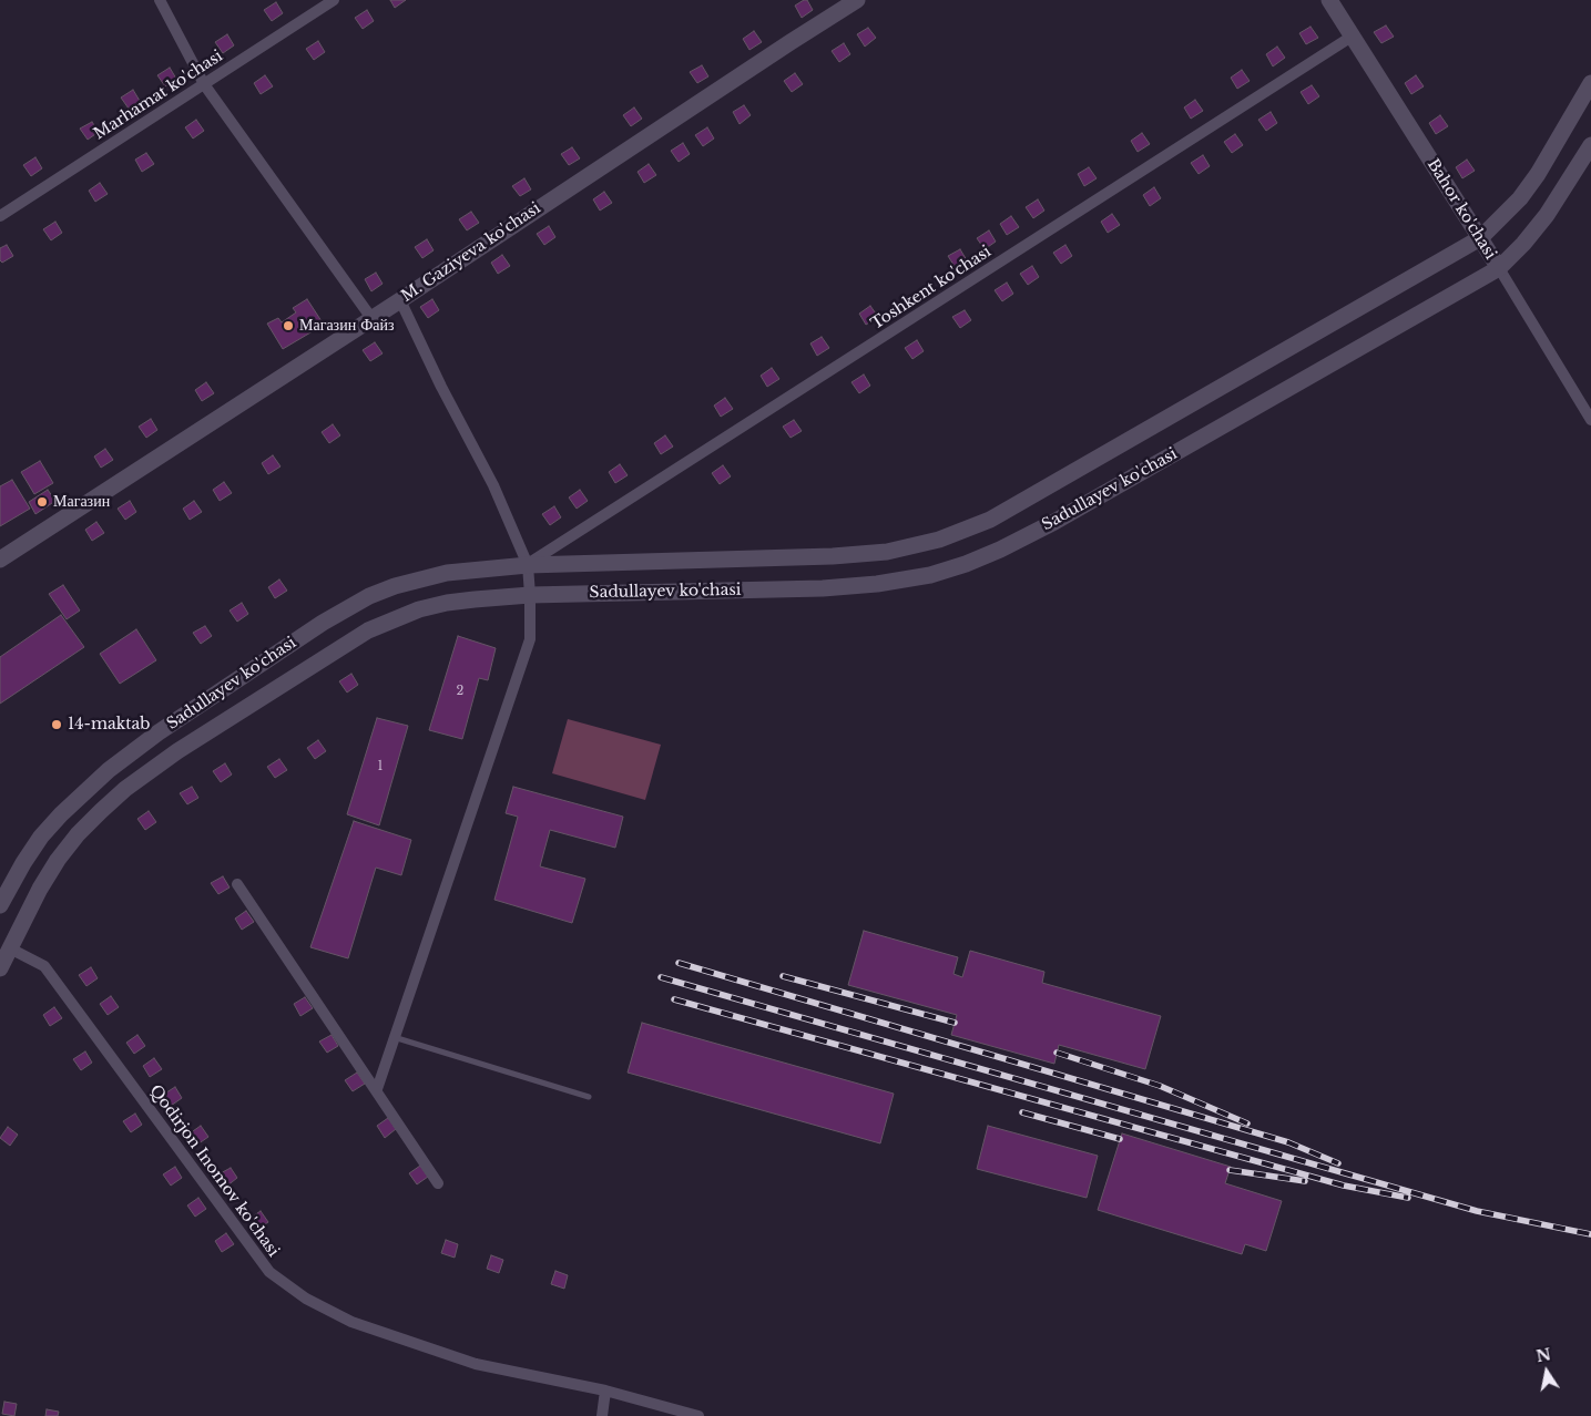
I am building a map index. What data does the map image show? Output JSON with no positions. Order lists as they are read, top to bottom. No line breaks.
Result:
{"streets":{"main road":["Bahor ko'chasi","M. Gaziyeva ko'chasi","Sadullayev ko'chasi"],"street":["Marhamat ko'chasi","Toshkent ko'chasi","Qodirjon Inomov ko'chasi"]},"crossings":[["Bahor ko'chasi","Toshkent ko'chasi"],["Bahor ko'chasi","Sadullayev ko'chasi"],["Toshkent ko'chasi","Sadullayev ko'chasi"],["Sadullayev ko'chasi","Qodirjon Inomov ko'chasi"]],"places":["Магазин Файз","Магазин","14-maktab"],"house_numbers":["2","1"],"north":"top"}
